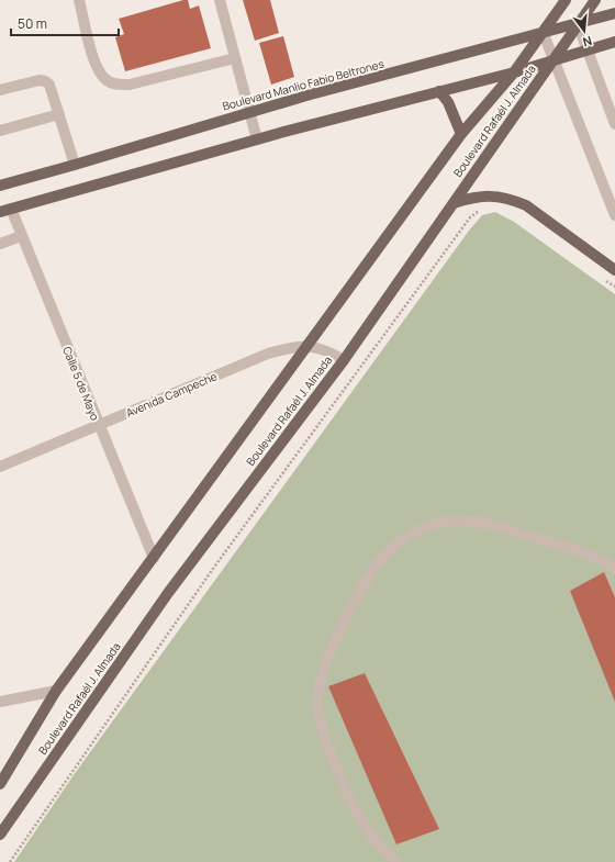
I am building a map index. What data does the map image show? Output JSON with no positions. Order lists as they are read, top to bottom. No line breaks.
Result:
{"streets":{"main road":["Boulevard Manlio Fabio Beltrones","Boulevard Rafaél J. Almada"],"street":["Calle 5 de Mayo","Avenida Campeche"]},"crossings":[["Boulevard Manlio Fabio Beltrones","Boulevard Rafaél J. Almada"],["Boulevard Rafaél J. Almada","Calle 5 de Mayo"],["Boulevard Rafaél J. Almada","Avenida Campeche"],["Calle 5 de Mayo","Avenida Campeche"]],"scale_bar":"50 m","north":"bottom"}
